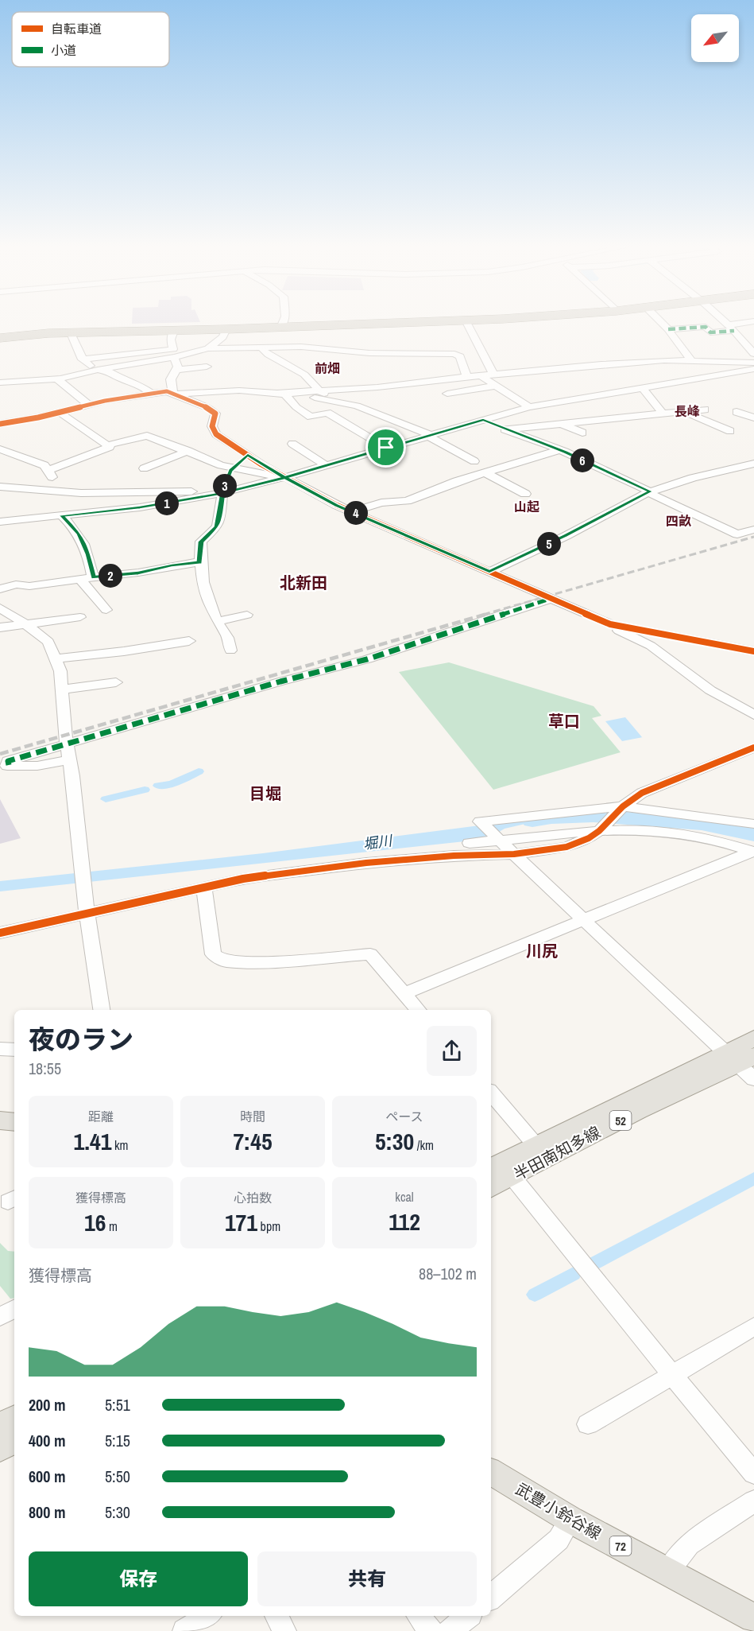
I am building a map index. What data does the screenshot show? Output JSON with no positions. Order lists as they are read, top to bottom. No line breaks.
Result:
{"streets":{"main road":["52","半田南知多線","武豊小鈴谷線","72"]},"districts":["前畑","長峰","山起","四畝","北新田","草口","目堀","川尻"],"water":["堀川"],"legend":["自転車道","小道"],"north":"bottom left","page":{"pins":["6","3","1","4","5","2"],"heading":["夜のラン","18:55"],"stats":[["距離","1.41 km"],["時間","7:45"],["ペース","5:30 /km"],["獲得標高","16 m"],["心拍数","171 bpm"],["kcal","112"]],"chart":["獲得標高","88–102 m"],"list":[{"name":"200 m","note":"5:51"},{"name":"400 m","note":"5:15"},{"name":"600 m","note":"5:50"},{"name":"800 m","note":"5:30"}],"buttons":["保存","共有"]}}
